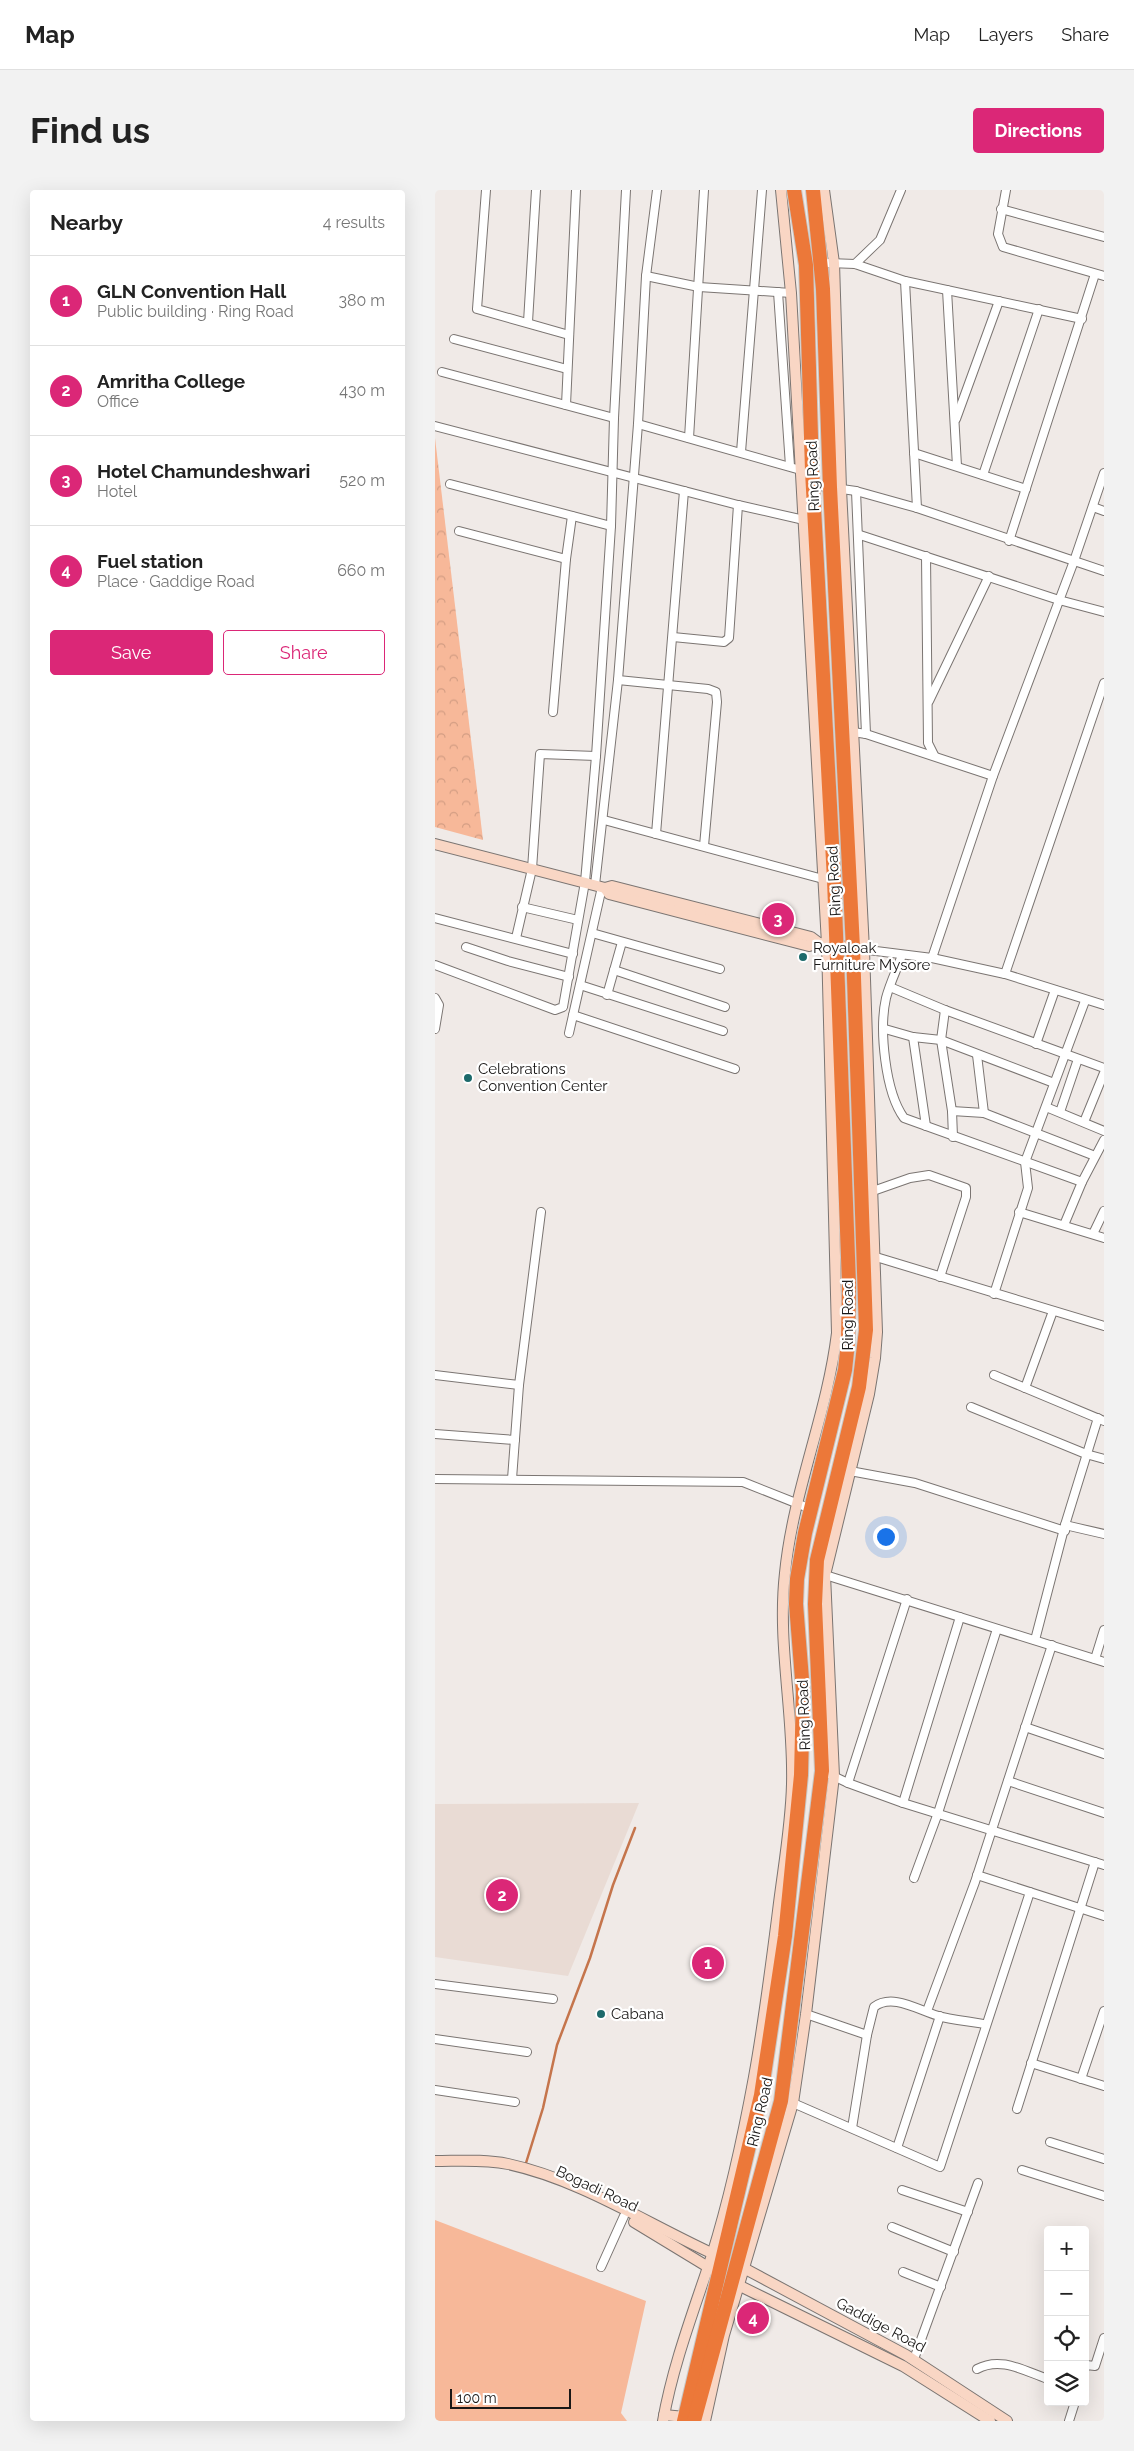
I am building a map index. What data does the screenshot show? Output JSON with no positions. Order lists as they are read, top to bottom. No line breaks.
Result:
{"streets":{"highway":["Ring Road"],"street":["Bogadi Road","Gaddige Road"]},"crossings":[["Ring Road","Bogadi Road"],["Ring Road","Gaddige Road"],["Bogadi Road","Gaddige Road"]],"places":["Royaloak Furniture Mysore","Celebrations Convention Center","Cabana"],"scale_bar":"100 m","page":{"header":"Map","nav":["Map","Layers","Share"],"buttons":["Directions",["Save","Share"]],"title":"Find us","heading":["Nearby","4 results"],"list":[{"mark":"1","name":"GLN Convention Hall","note":"Public building · Ring Road","value":"380 m"},{"mark":"2","name":"Amritha College","note":"Office","value":"430 m"},{"mark":"3","name":"Hotel Chamundeshwari","note":"Hotel","value":"520 m"},{"mark":"4","name":"Fuel station","note":"Place · Gaddige Road","value":"660 m"}],"pins":["3","2","1","4"],"map_buttons":["+","−"],"scale":"100 m"}}
